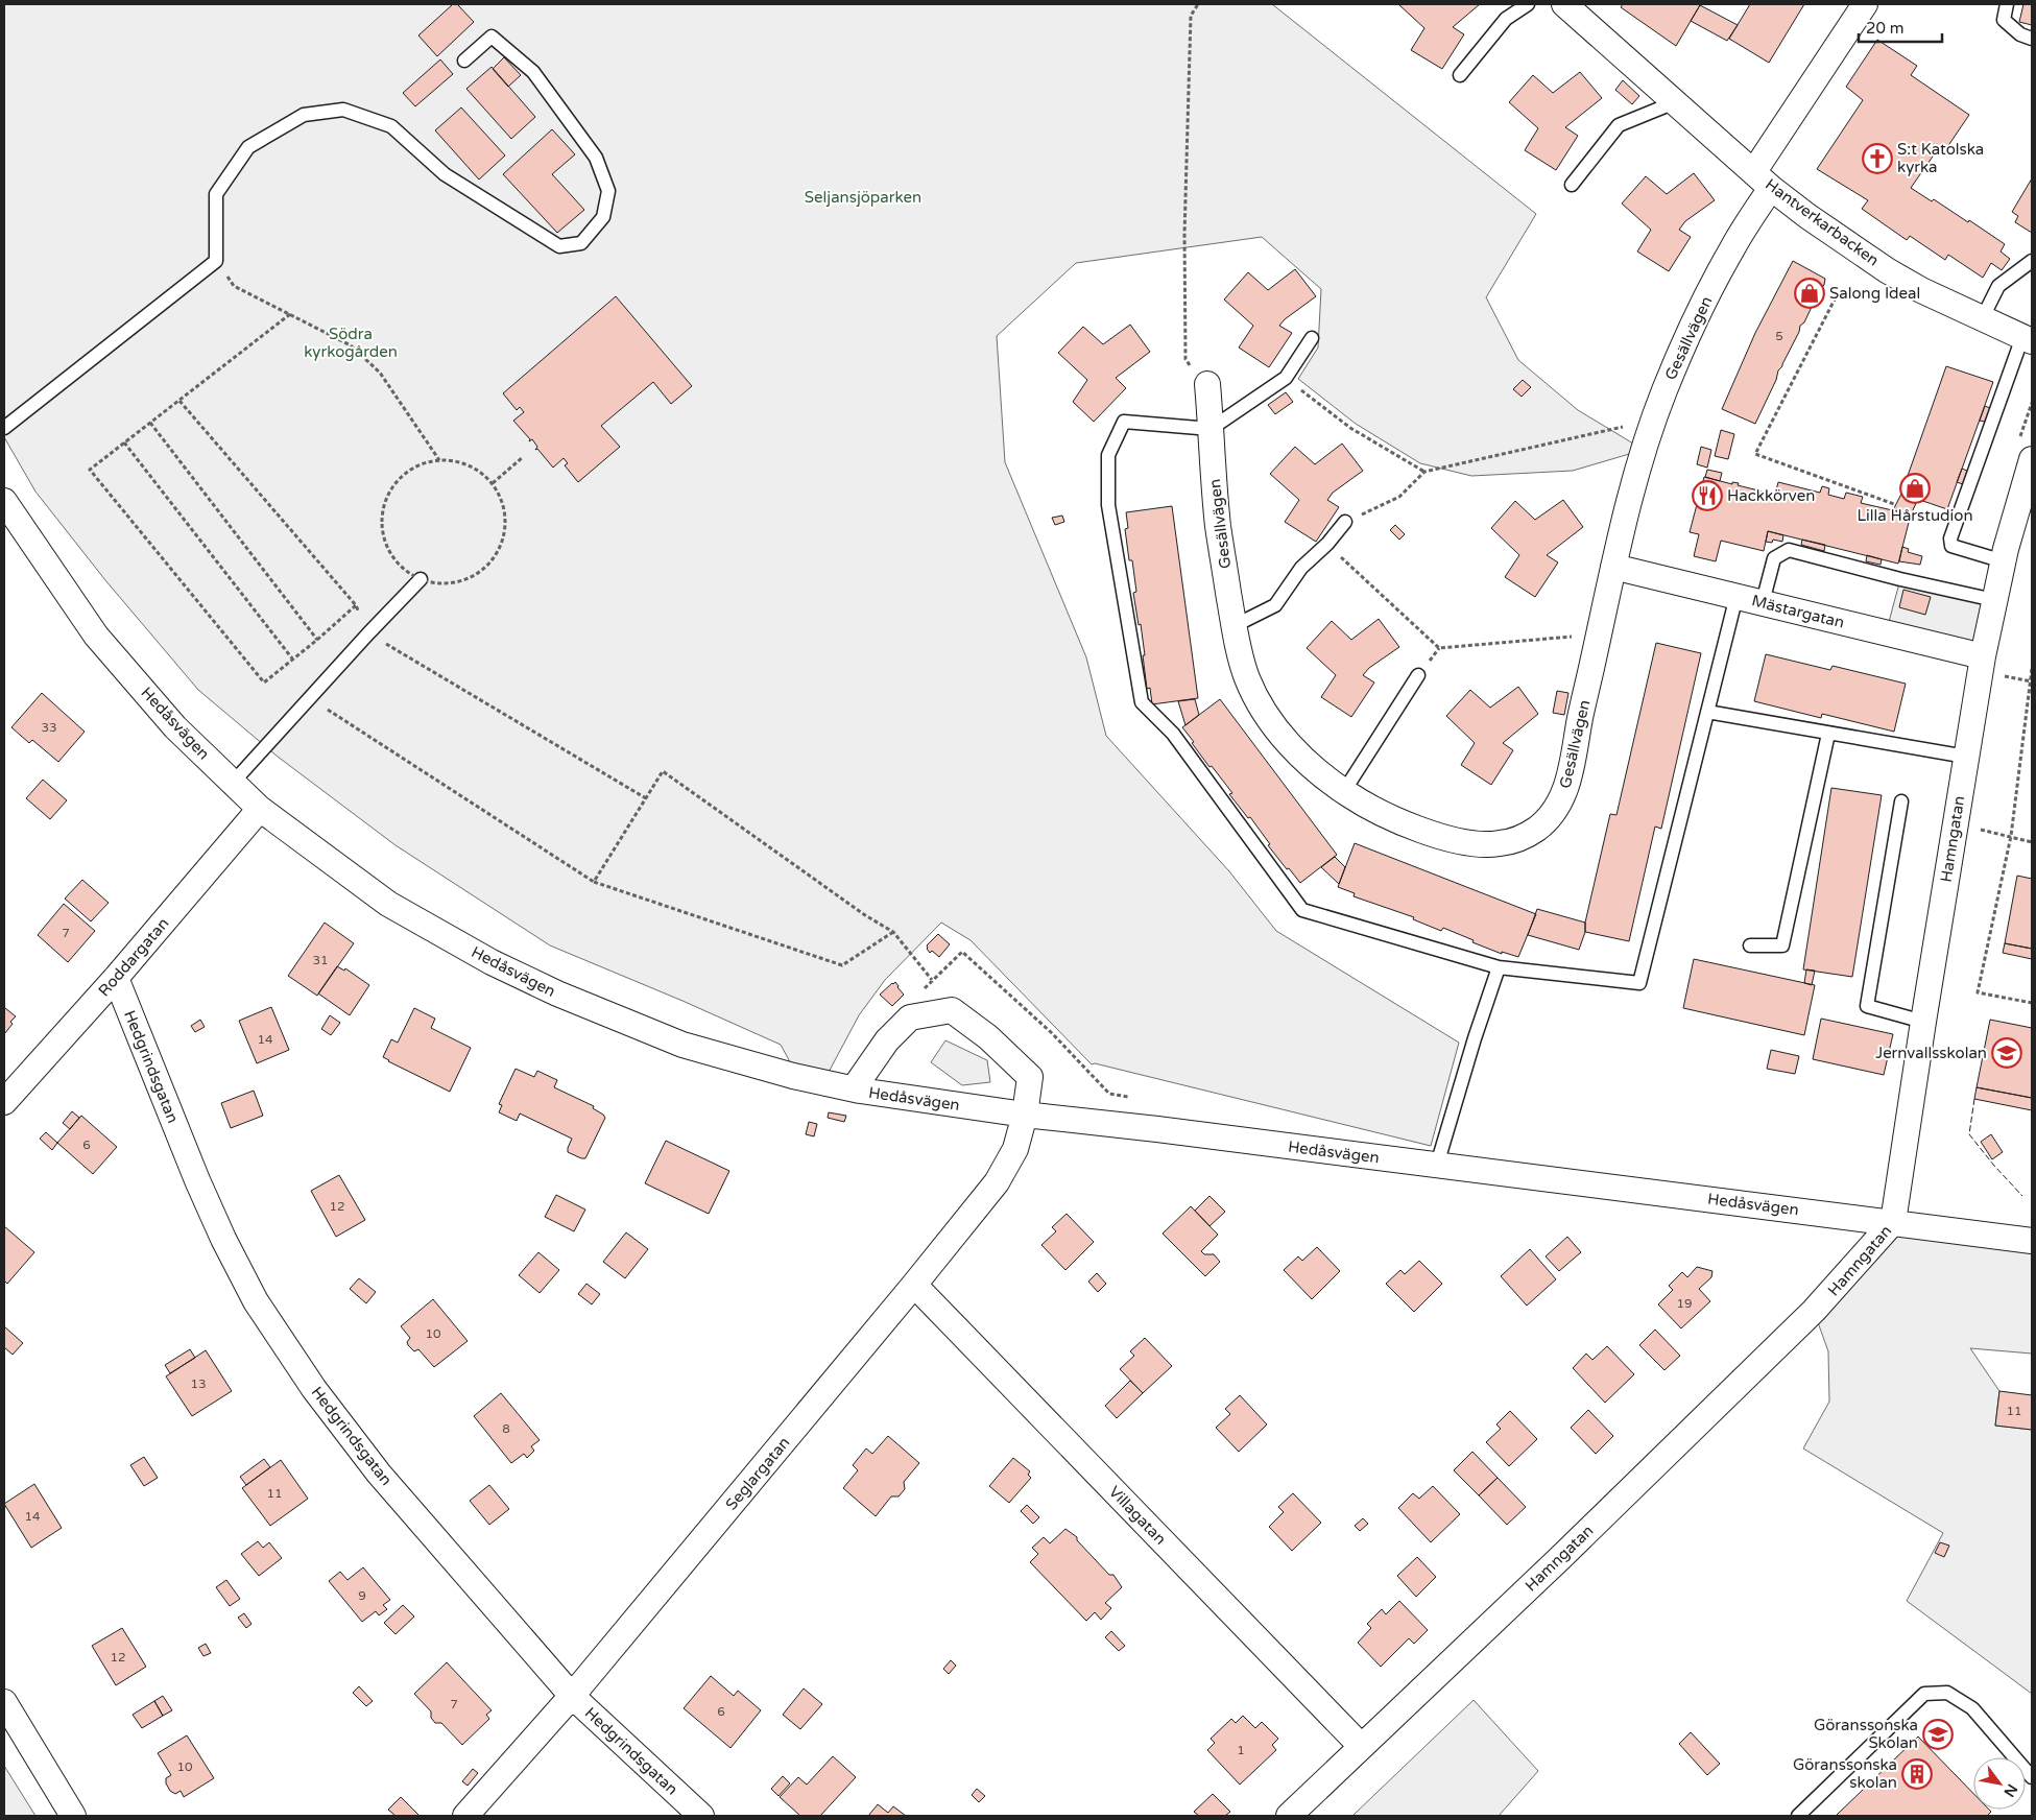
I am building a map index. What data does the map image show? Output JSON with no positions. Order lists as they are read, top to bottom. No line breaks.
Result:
{"streets":{"street":["Hantverkarbacken","Gesällvägen","Mästargatan","Hedåsvägen","Hamngatan","Roddargatan","Hedgrindsgatan","Seglargatan","Villagatan"]},"crossings":[["Hantverkarbacken","Gesällvägen"],["Gesällvägen","Mästargatan"],["Mästargatan","Hamngatan"],["Hedåsvägen","Hamngatan"],["Hedåsvägen","Roddargatan"],["Hedåsvägen","Seglargatan"],["Hamngatan","Villagatan"],["Roddargatan","Hedgrindsgatan"],["Hedgrindsgatan","Seglargatan"],["Seglargatan","Villagatan"]],"parks":["Seljansjöparken","Södra kyrkogården"],"places":{"church":["S:t Katolska kyrka"],"shop":["Salong Ideal","Lilla Hårstudion"],"restaurant":["Hackkörven"],"school or university":["Jernvallsskolan","Göranssonska Skolan"],"building":["Göranssonska skolan"]},"house_numbers":["5","33","7","31","14","6","12","19","10","13","11","8","11","14","9","12","7","6","1","10"],"scale_bar":"20 m","north":"bottom right"}
